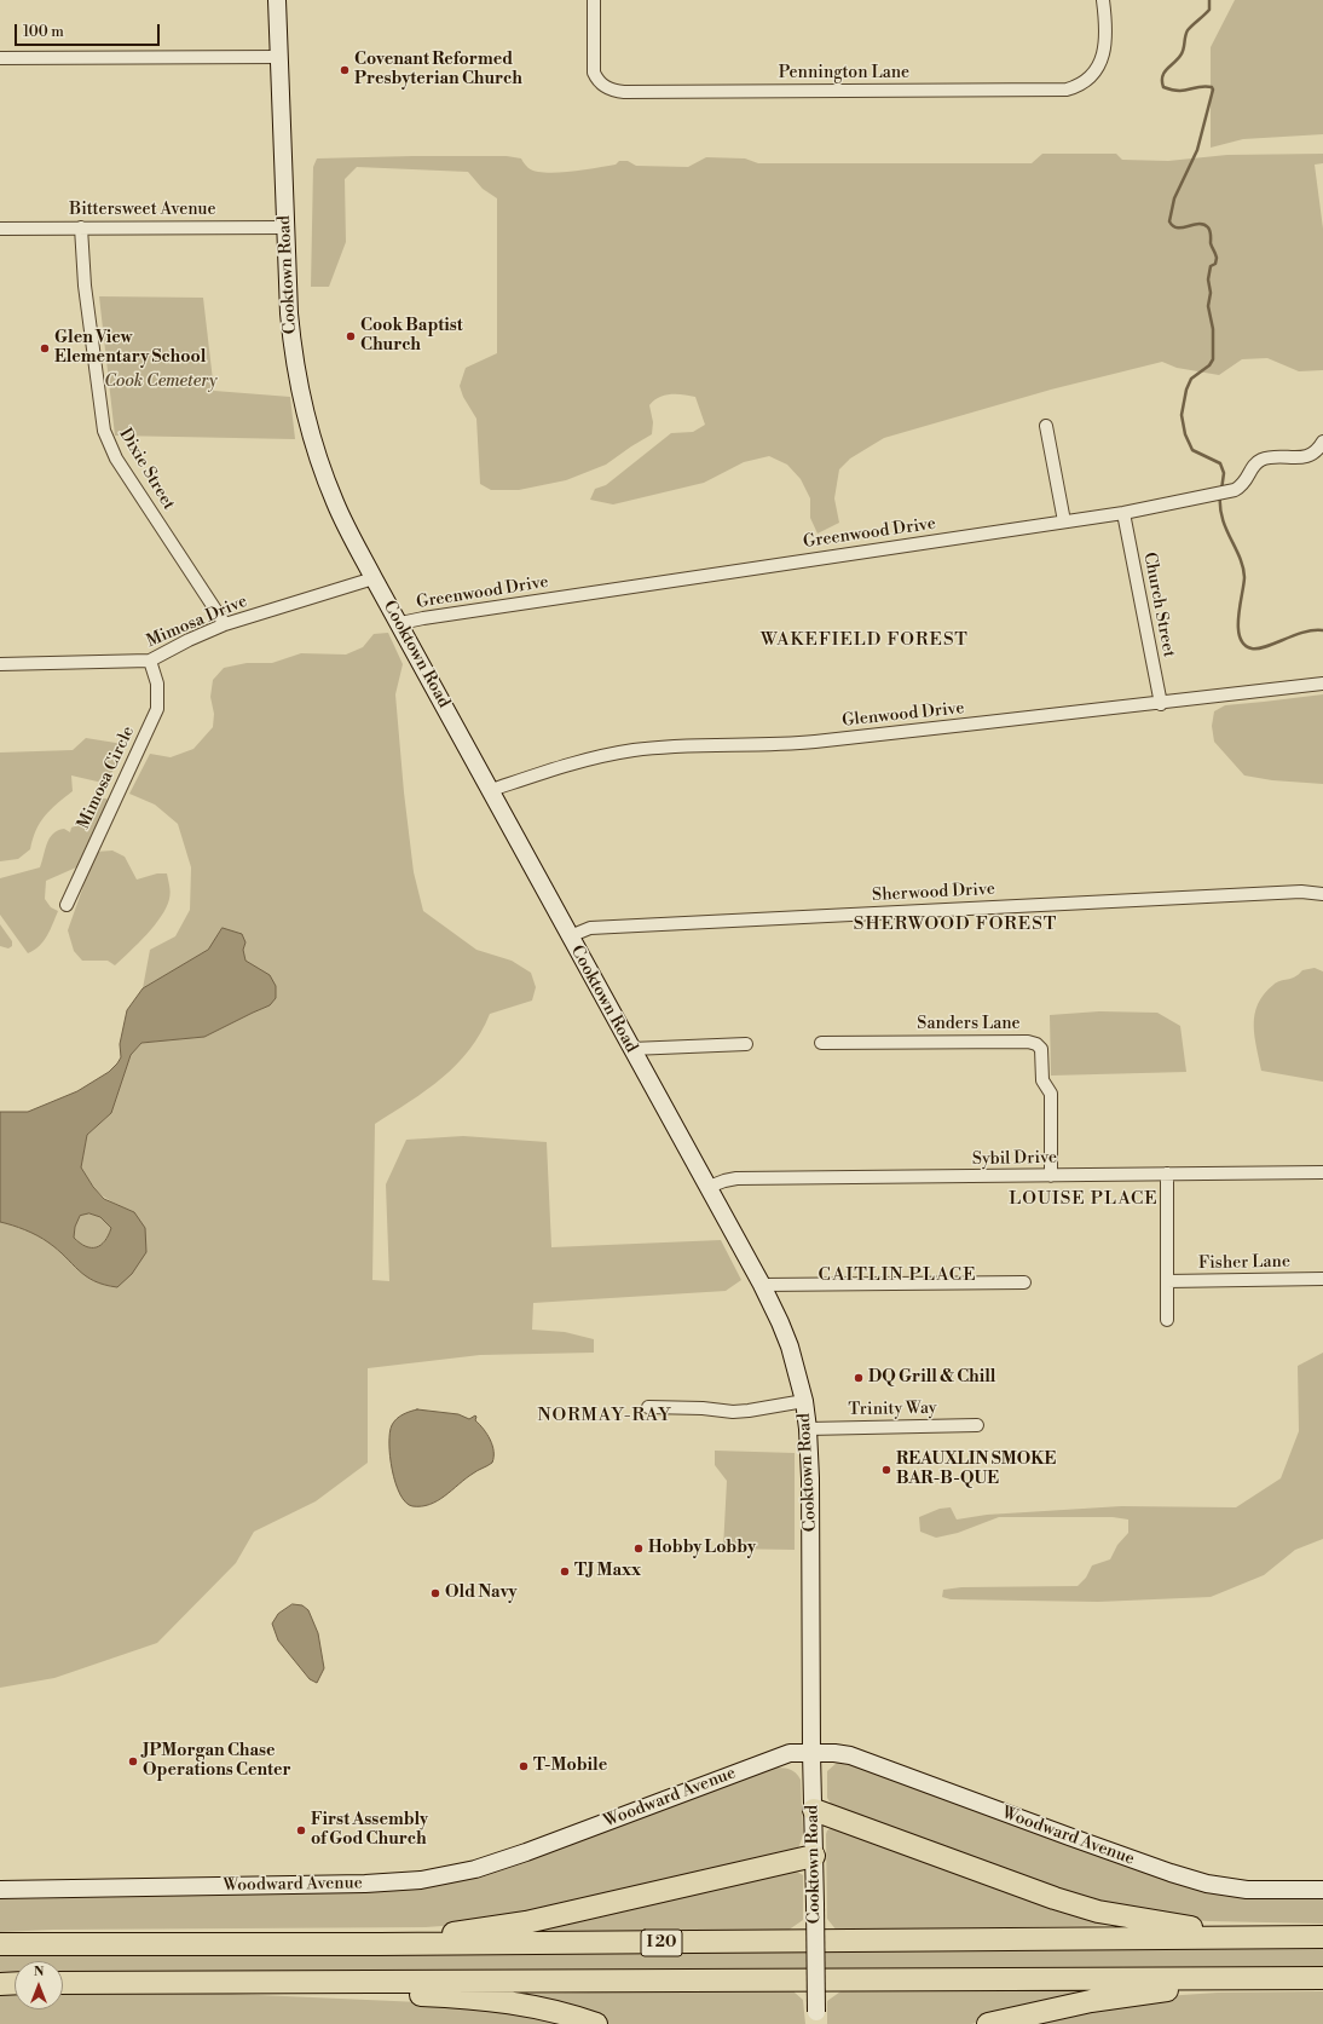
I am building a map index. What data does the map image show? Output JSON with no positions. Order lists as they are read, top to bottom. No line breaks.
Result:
{"streets":{"highway":["I 20"],"street":["Pennington Lane","Bittersweet Avenue","Cooktown Road","Dixie Street","Greenwood Drive","Church Street","Mimosa Drive","Glenwood Drive","Mimosa Circle","Sherwood Drive","Sanders Lane","Sybil Drive","Fisher Lane","Trinity Way","Woodward Avenue"]},"crossings":[["Bittersweet Avenue","Cooktown Road"],["Bittersweet Avenue","Dixie Street"],["Cooktown Road","Greenwood Drive"],["Cooktown Road","Mimosa Drive"],["Cooktown Road","Glenwood Drive"],["Cooktown Road","Sherwood Drive"],["Cooktown Road","Sybil Drive"],["Cooktown Road","Trinity Way"],["Cooktown Road","Woodward Avenue"],["Dixie Street","Mimosa Drive"],["Greenwood Drive","Church Street"],["Church Street","Glenwood Drive"],["Mimosa Drive","Mimosa Circle"],["Sanders Lane","Sybil Drive"]],"districts":["WAKEFIELD FOREST","SHERWOOD FOREST","LOUISE PLACE","CAITLIN PLACE","NORMAY-RAY"],"parks":["Cook Cemetery"],"places":["Covenant Reformed Presbyterian Church","Cook Baptist Church","Glen View Elementary School","DQ Grill & Chill","REAUXLIN SMOKE BAR-B-QUE","Hobby Lobby","TJ Maxx","Old Navy","JPMorgan Chase Operations Center","T-Mobile","First Assembly of God Church"],"scale_bar":"100 m","north":"top"}
